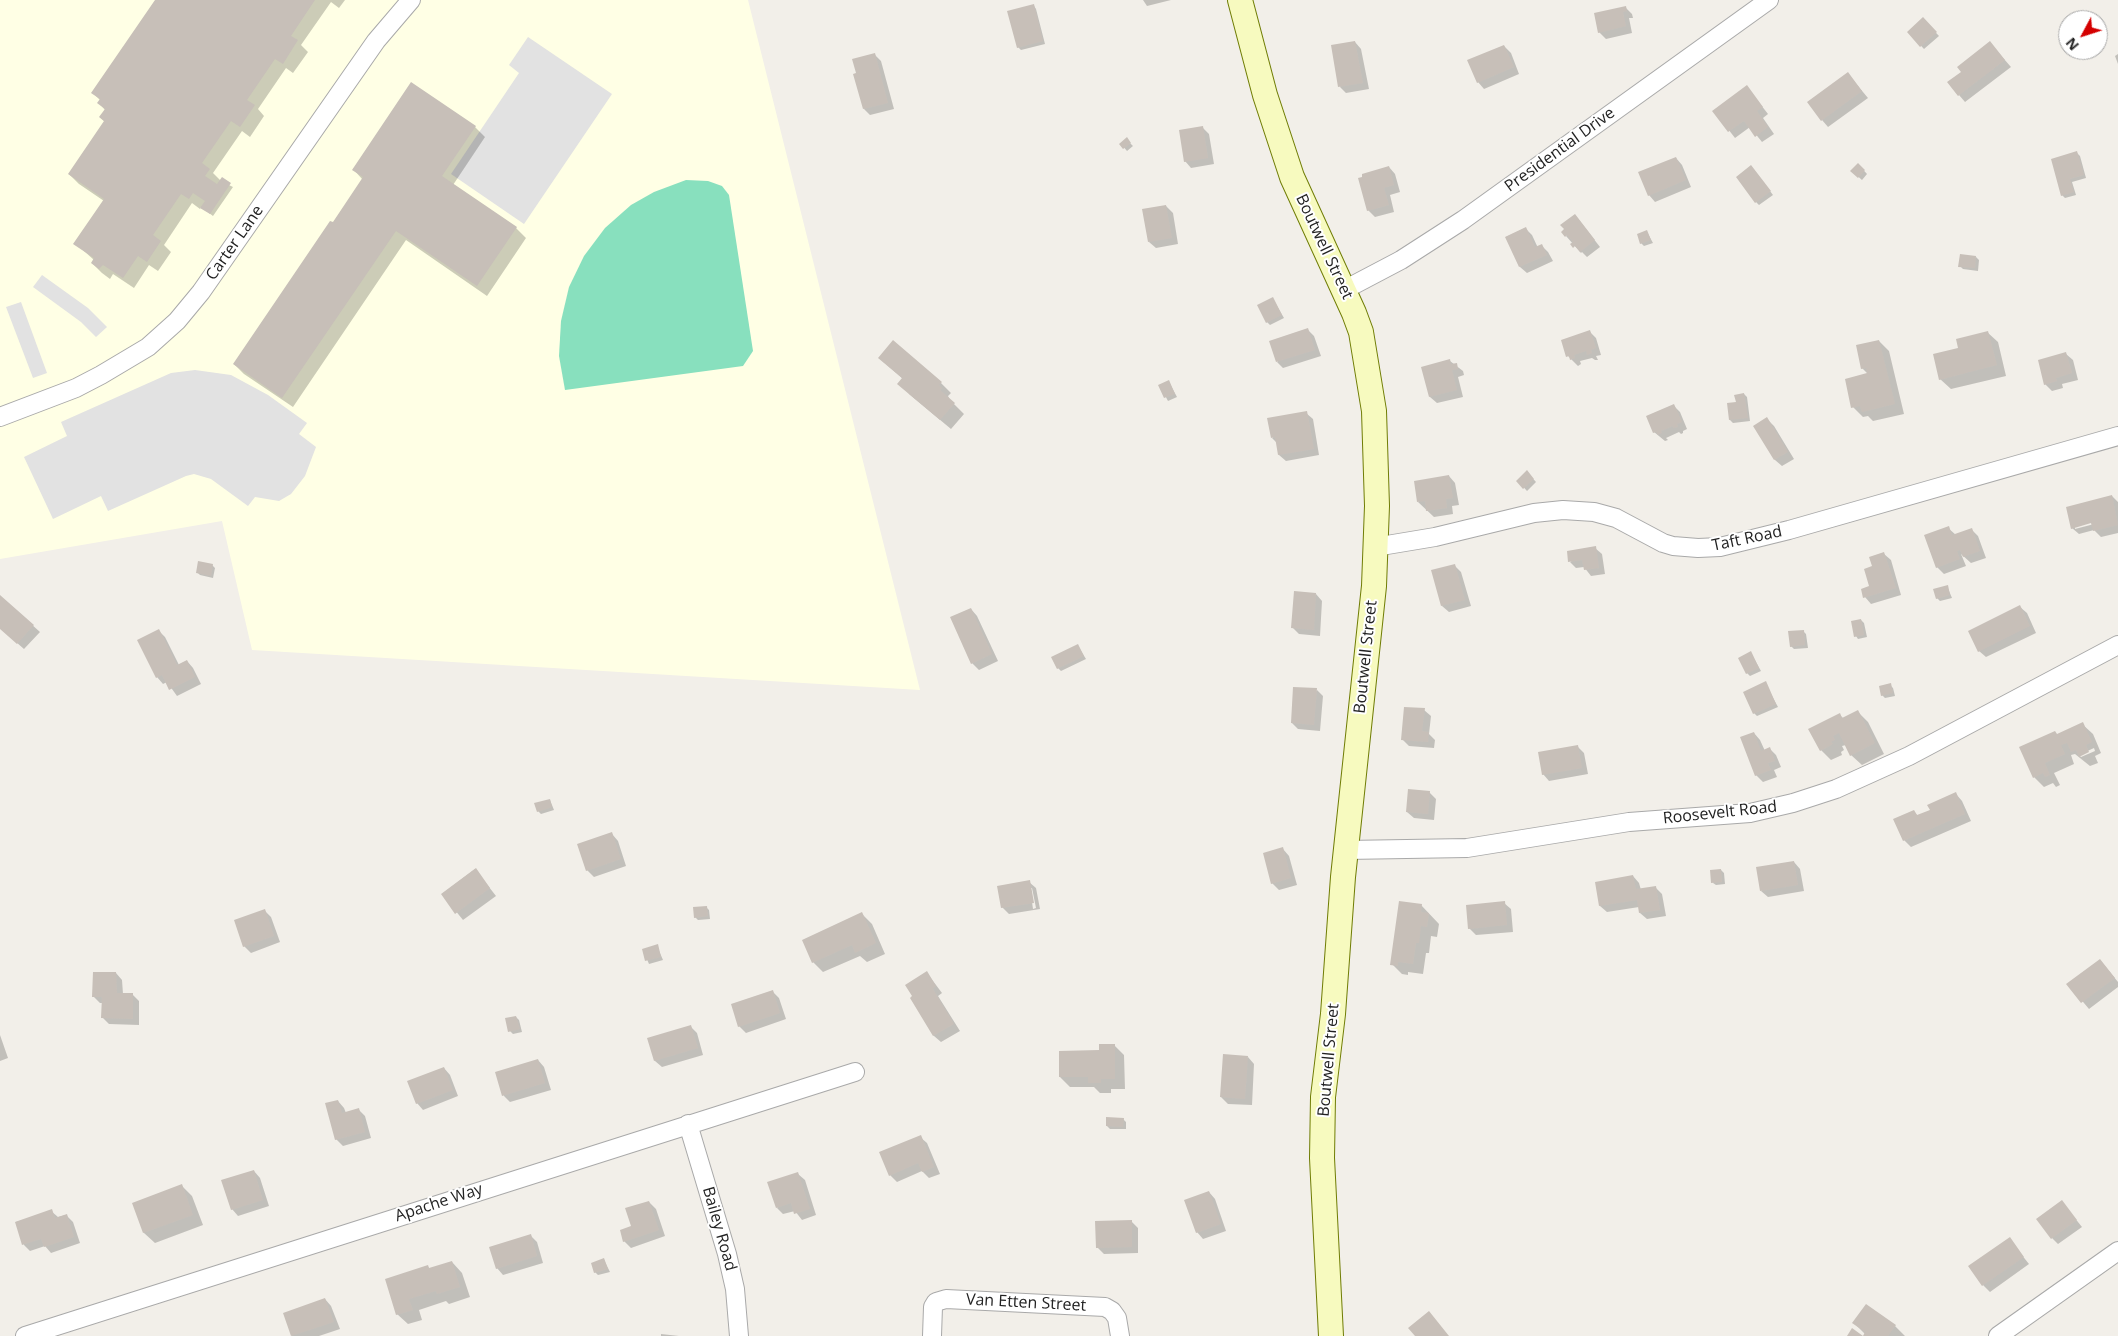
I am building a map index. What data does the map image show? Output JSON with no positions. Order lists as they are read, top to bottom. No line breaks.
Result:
{"streets":{"street":["Presidential Drive","Carter Lane","Boutwell Street","Taft Road","Roosevelt Road","Apache Way","Bailey Road","Van Etten Street"]},"crossings":[["Presidential Drive","Boutwell Street"],["Boutwell Street","Taft Road"],["Boutwell Street","Roosevelt Road"],["Apache Way","Bailey Road"]],"north":"bottom left"}
